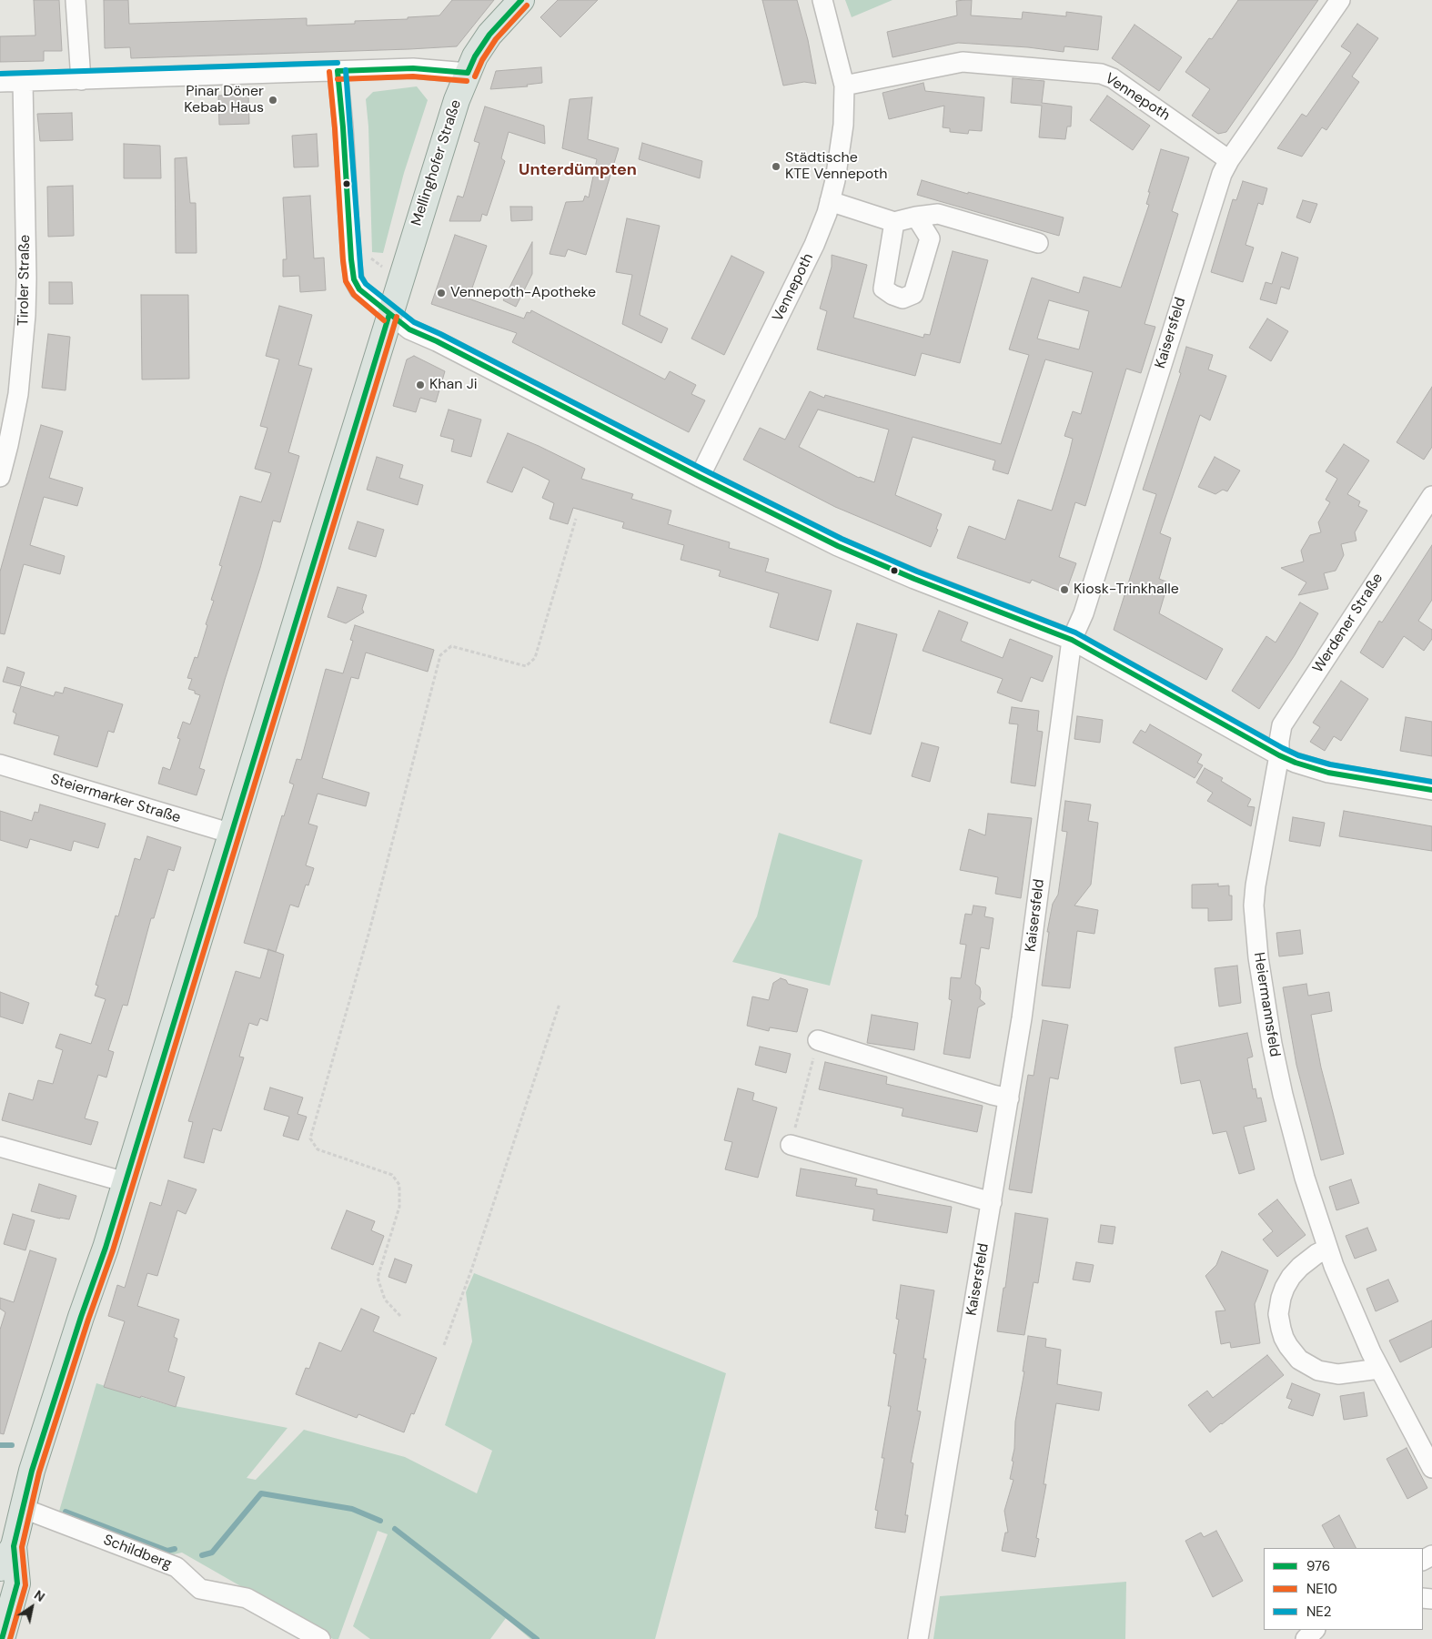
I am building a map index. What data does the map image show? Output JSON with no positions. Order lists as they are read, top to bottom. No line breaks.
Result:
{"streets":{"main road":["Mellinghofer Straße"],"street":["Vennepoth","Tiroler Straße","Kaisersfeld","Werdener Straße","Steiermarker Straße","Heiermannsfeld","Schildberg"]},"crossings":[["Vennepoth","Kaisersfeld"],["Mellinghofer Straße","Steiermarker Straße"],["Mellinghofer Straße","Schildberg"],["Werdener Straße","Heiermannsfeld"]],"districts":["Unterdümpten"],"places":["Pinar Döner Kebab Haus","Städtische KTE Vennepoth","Vennepoth-Apotheke","Khan Ji","Kiosk-Trinkhalle"],"lines":["transit line 976","transit line NE10","transit line NE2"],"legend":["976","NE10","NE2"],"north":"top right"}
